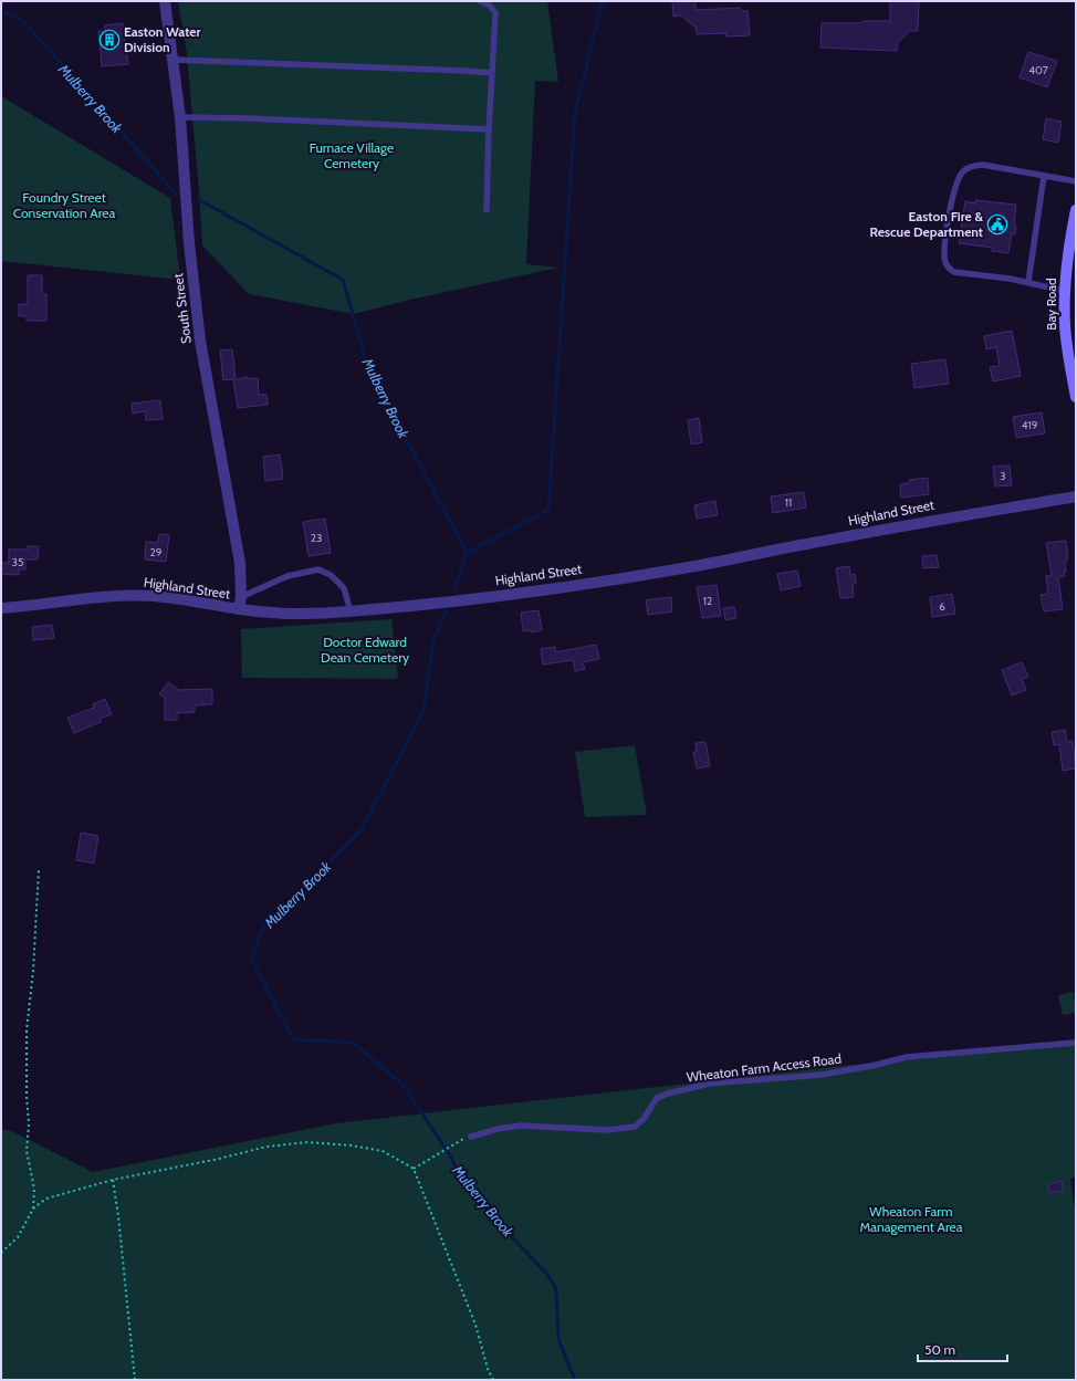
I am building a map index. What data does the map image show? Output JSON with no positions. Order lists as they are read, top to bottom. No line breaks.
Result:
{"streets":{"main road":["Bay Road"],"street":["South Street","Highland Street"],"lane":["Wheaton Farm Access Road"]},"crossings":[["South Street","Highland Street"]],"water":["Mulberry Brook"],"parks":["Furnace Village Cemetery","Foundry Street Conservation Area","Doctor Edward Dean Cemetery","Wheaton Farm Management Area"],"places":{"building":["Easton Water Division"],"public building":["Easton Fire & Rescue Department"]},"house_numbers":["407","419","3","11","23","29","35","12","6"],"scale_bar":"50 m"}
